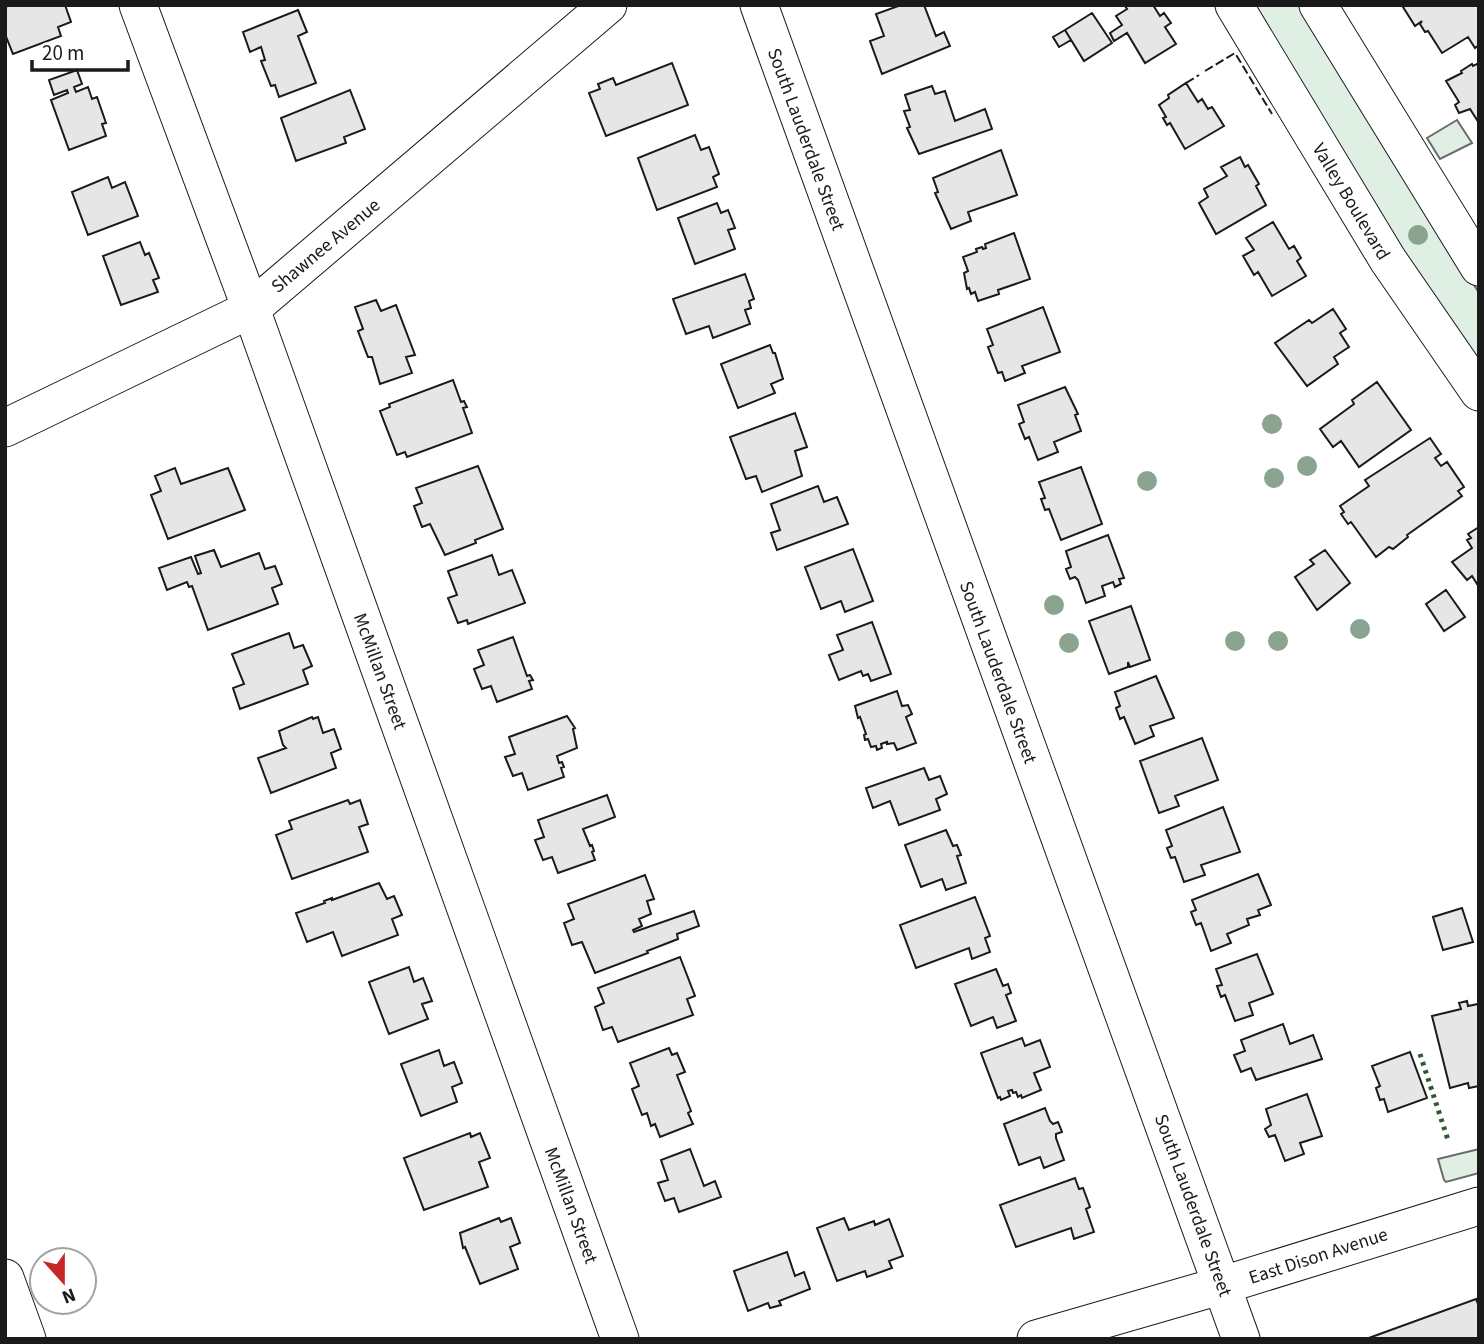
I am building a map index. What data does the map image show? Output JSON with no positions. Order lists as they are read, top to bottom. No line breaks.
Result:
{"streets":{"street":["South Lauderdale Street","Valley Boulevard","Shawnee Avenue","McMillan Street","East Dison Avenue"]},"crossings":[["South Lauderdale Street","East Dison Avenue"],["Shawnee Avenue","McMillan Street"]],"scale_bar":"20 m","north":"bottom"}
